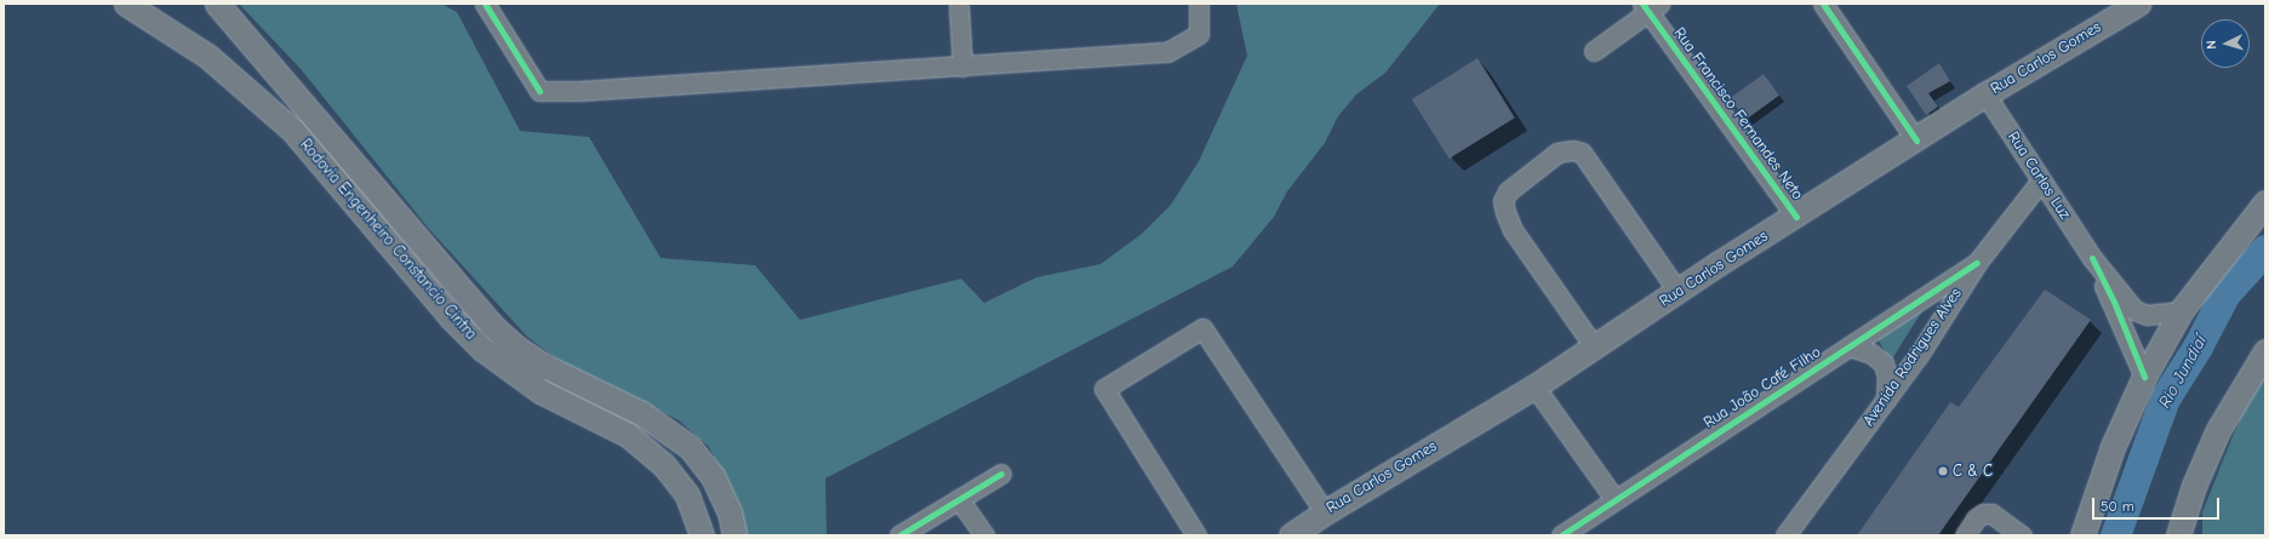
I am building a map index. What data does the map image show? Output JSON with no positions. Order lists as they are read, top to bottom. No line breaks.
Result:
{"streets":{"main road":["Rua Carlos Gomes","Rodovia Engenheiro Constancio Cintra"],"street":["Rua Francisco Fernandes Neto","Rua Carlos Luz","Avenida Rodrigues Alves","Rua João Café Filho"]},"crossings":[["Rua Carlos Gomes","Rua Francisco Fernandes Neto"],["Rua Carlos Gomes","Rua Carlos Luz"],["Rua Carlos Luz","Avenida Rodrigues Alves"],["Avenida Rodrigues Alves","Rua João Café Filho"]],"water":["Rio Jundiaí"],"places":["C & C"],"scale_bar":"50 m","north":"left"}
